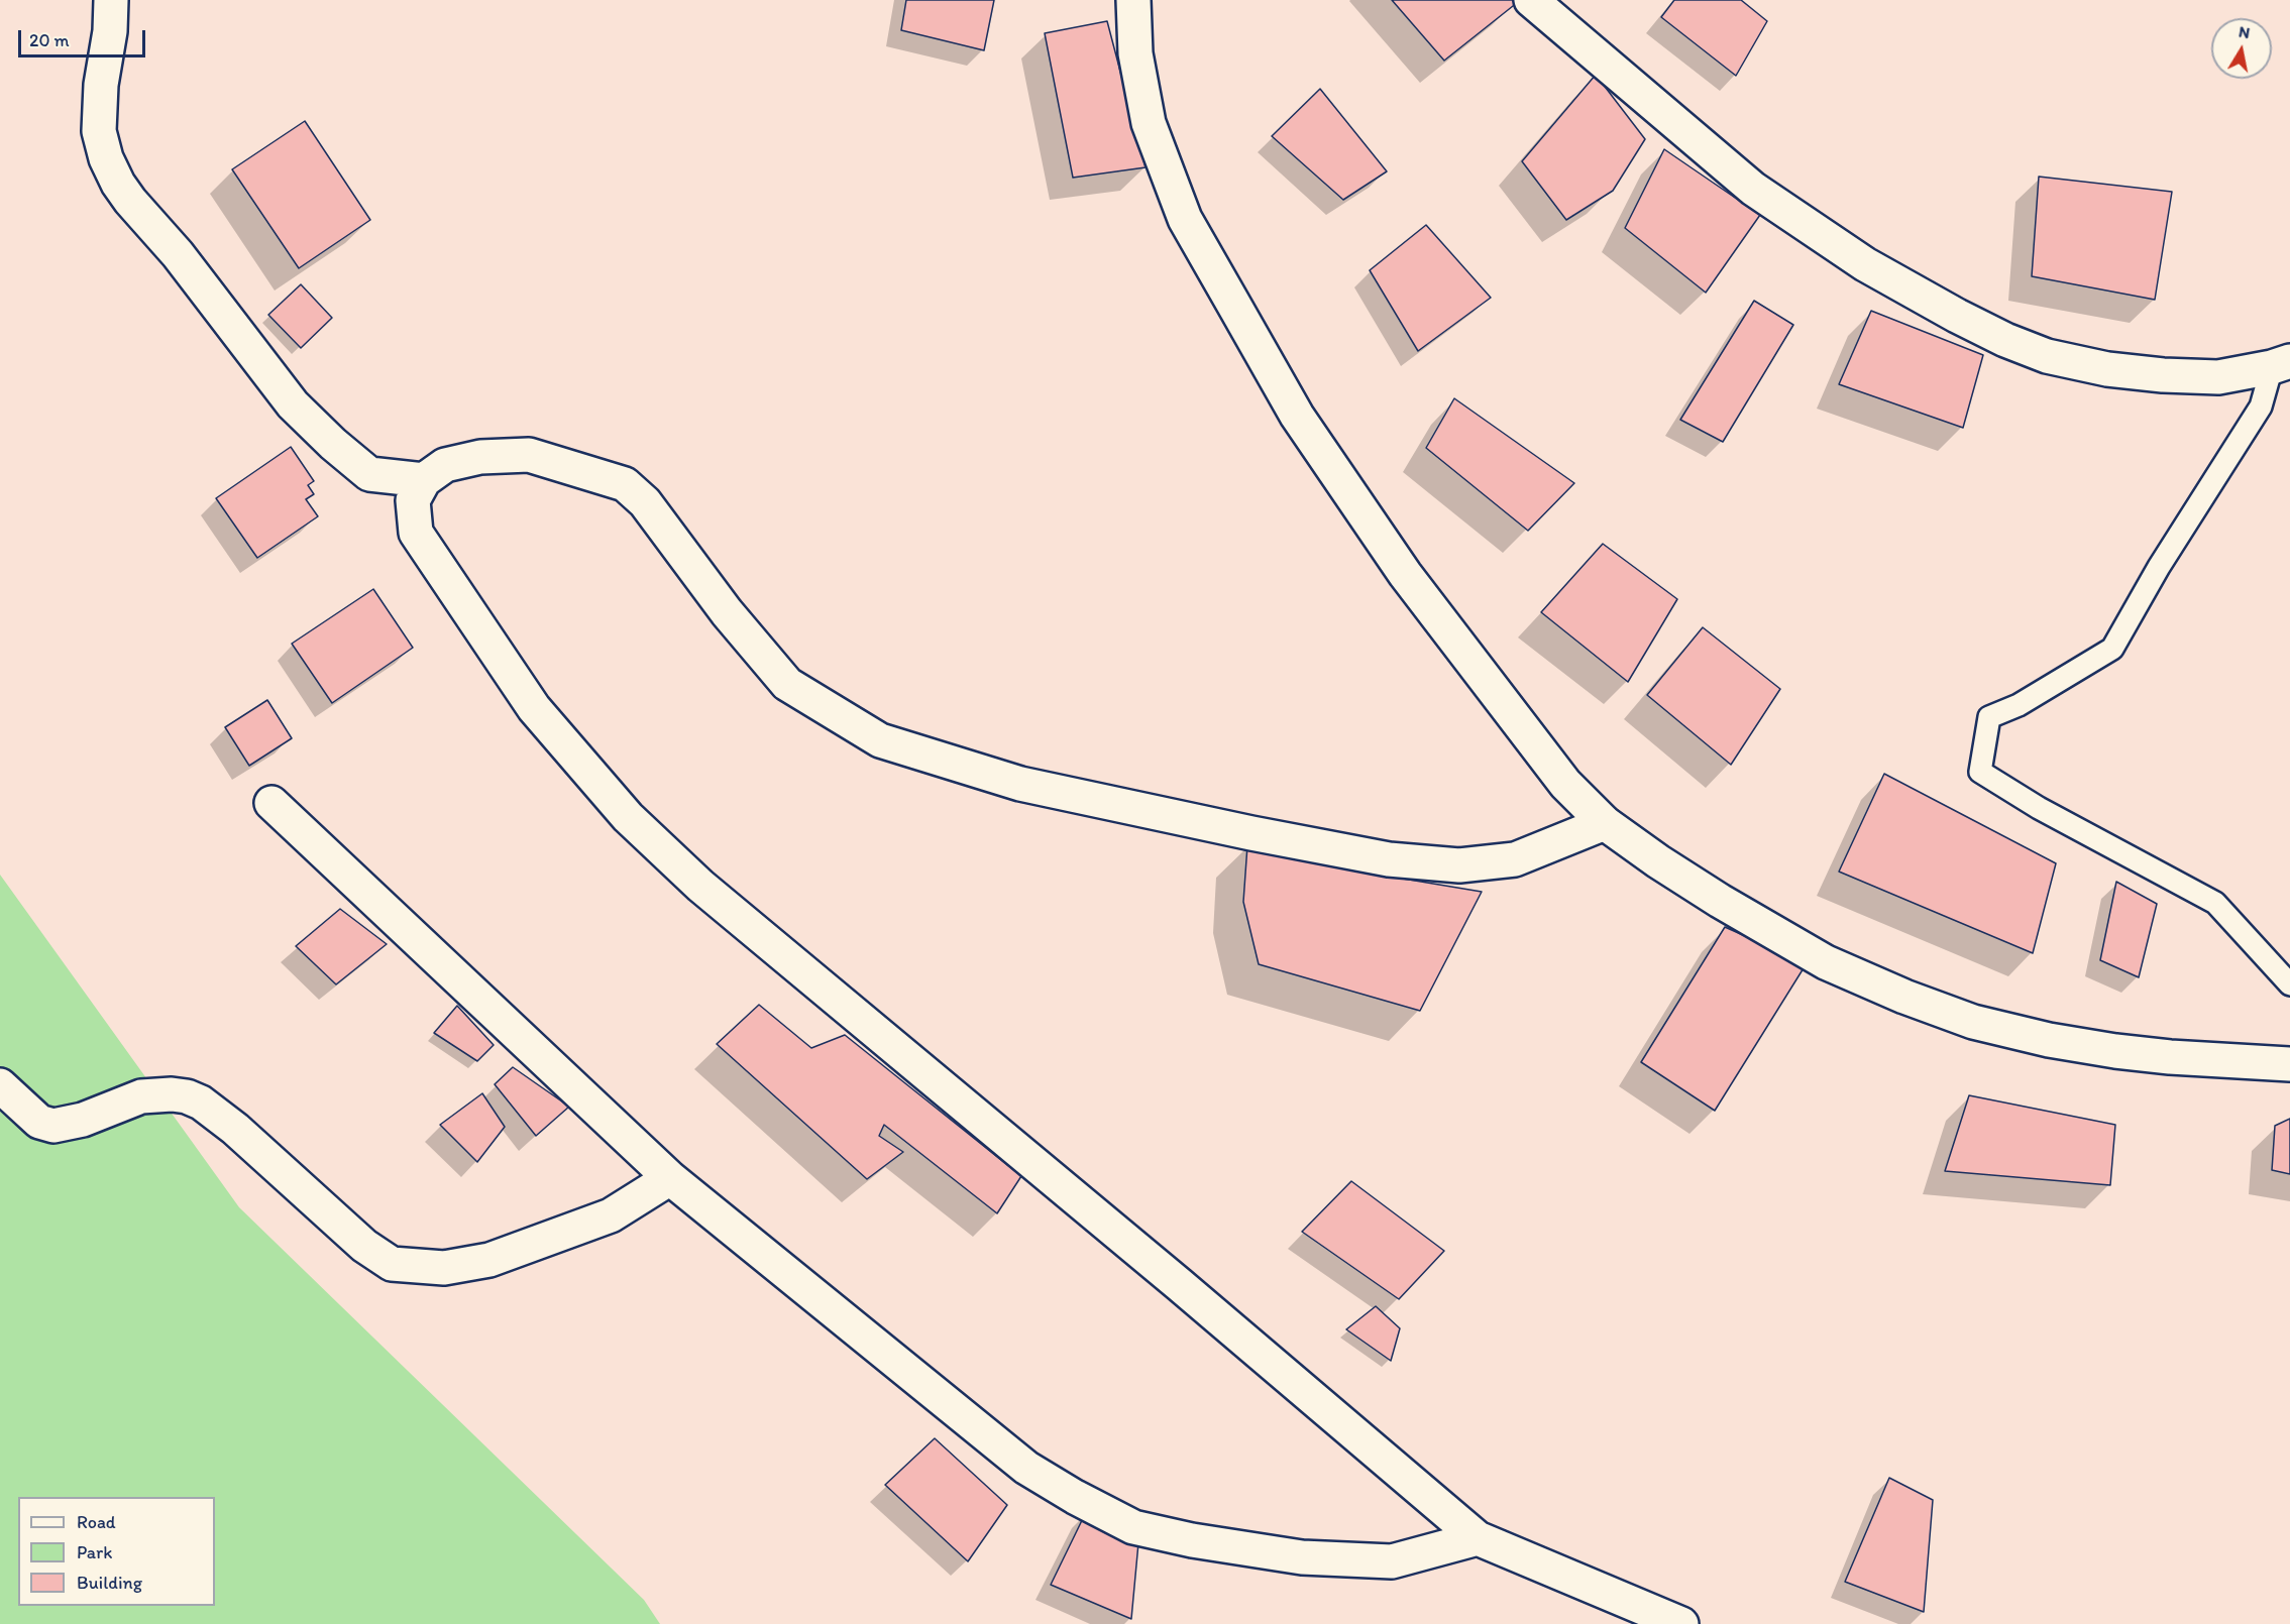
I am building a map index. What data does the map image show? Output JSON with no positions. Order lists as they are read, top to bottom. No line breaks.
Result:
{"legend":["Road","Park","Building"],"scale_bar":"20 m","north":"top"}
